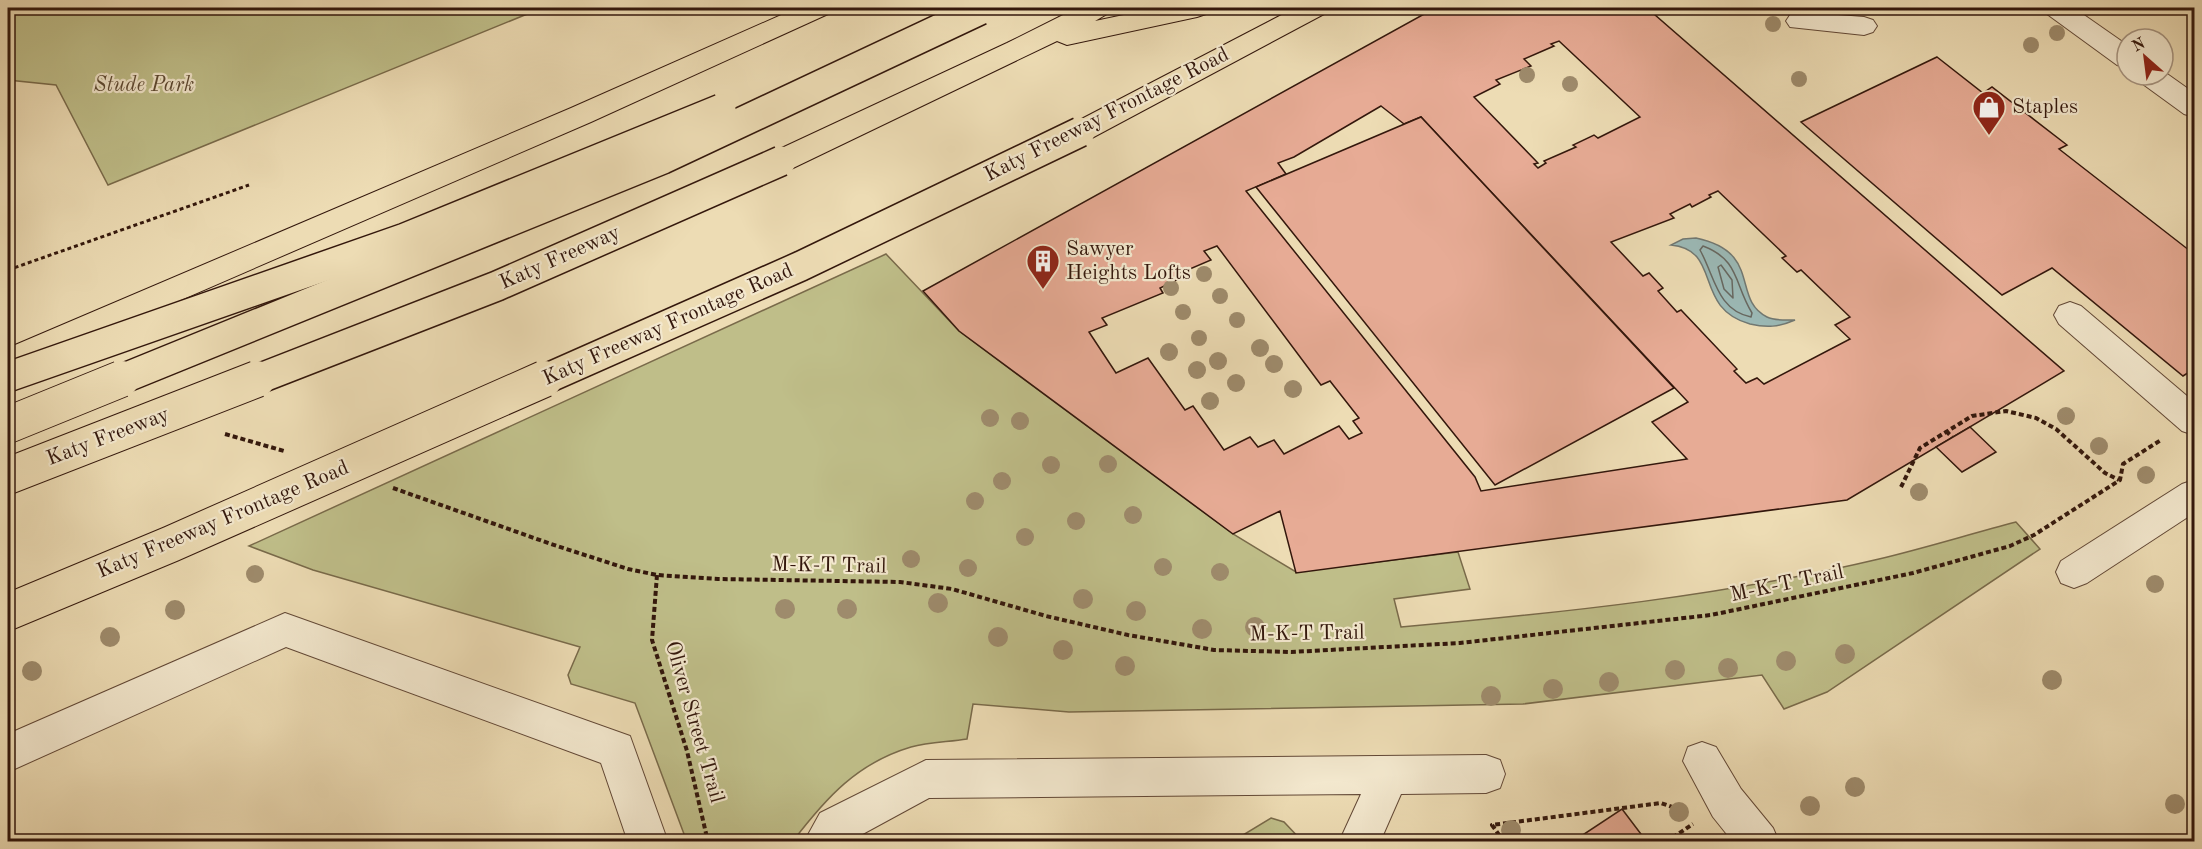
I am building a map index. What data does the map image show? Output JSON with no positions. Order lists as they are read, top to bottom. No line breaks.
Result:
{"streets":{"main road":["Katy Freeway Frontage Road","Katy Freeway"],"path":["M-K-T Trail","Oliver Street Trail"]},"crossings":[["M-K-T Trail","Oliver Street Trail"]],"parks":["Stude Park"],"places":{"shop":["Staples"],"building":["Sawyer Heights Lofts"]},"north":"top left"}
